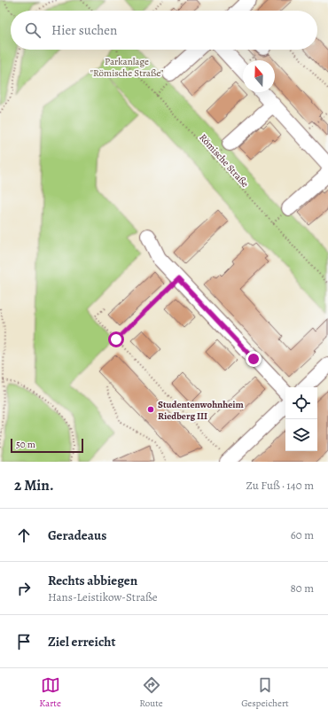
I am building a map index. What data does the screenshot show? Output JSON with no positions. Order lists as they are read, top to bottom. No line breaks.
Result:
{"streets":{"path":["Römische Straße"]},"parks":["Parkanlage \"Römische Straße\""],"places":["Studentenwohnheim Riedberg III"],"scale_bar":"50 m","north":"top","page":{"search":"Hier suchen","scale":"50 m","heading":["2 Min.","Zu Fuß · 140 m"],"list":[["Geradeaus","60 m"],["Rechts abbiegen","Hans-Leistikow-Straße","80 m"],"Ziel erreicht"],"nav":["Karte","Route","Gespeichert"]}}
